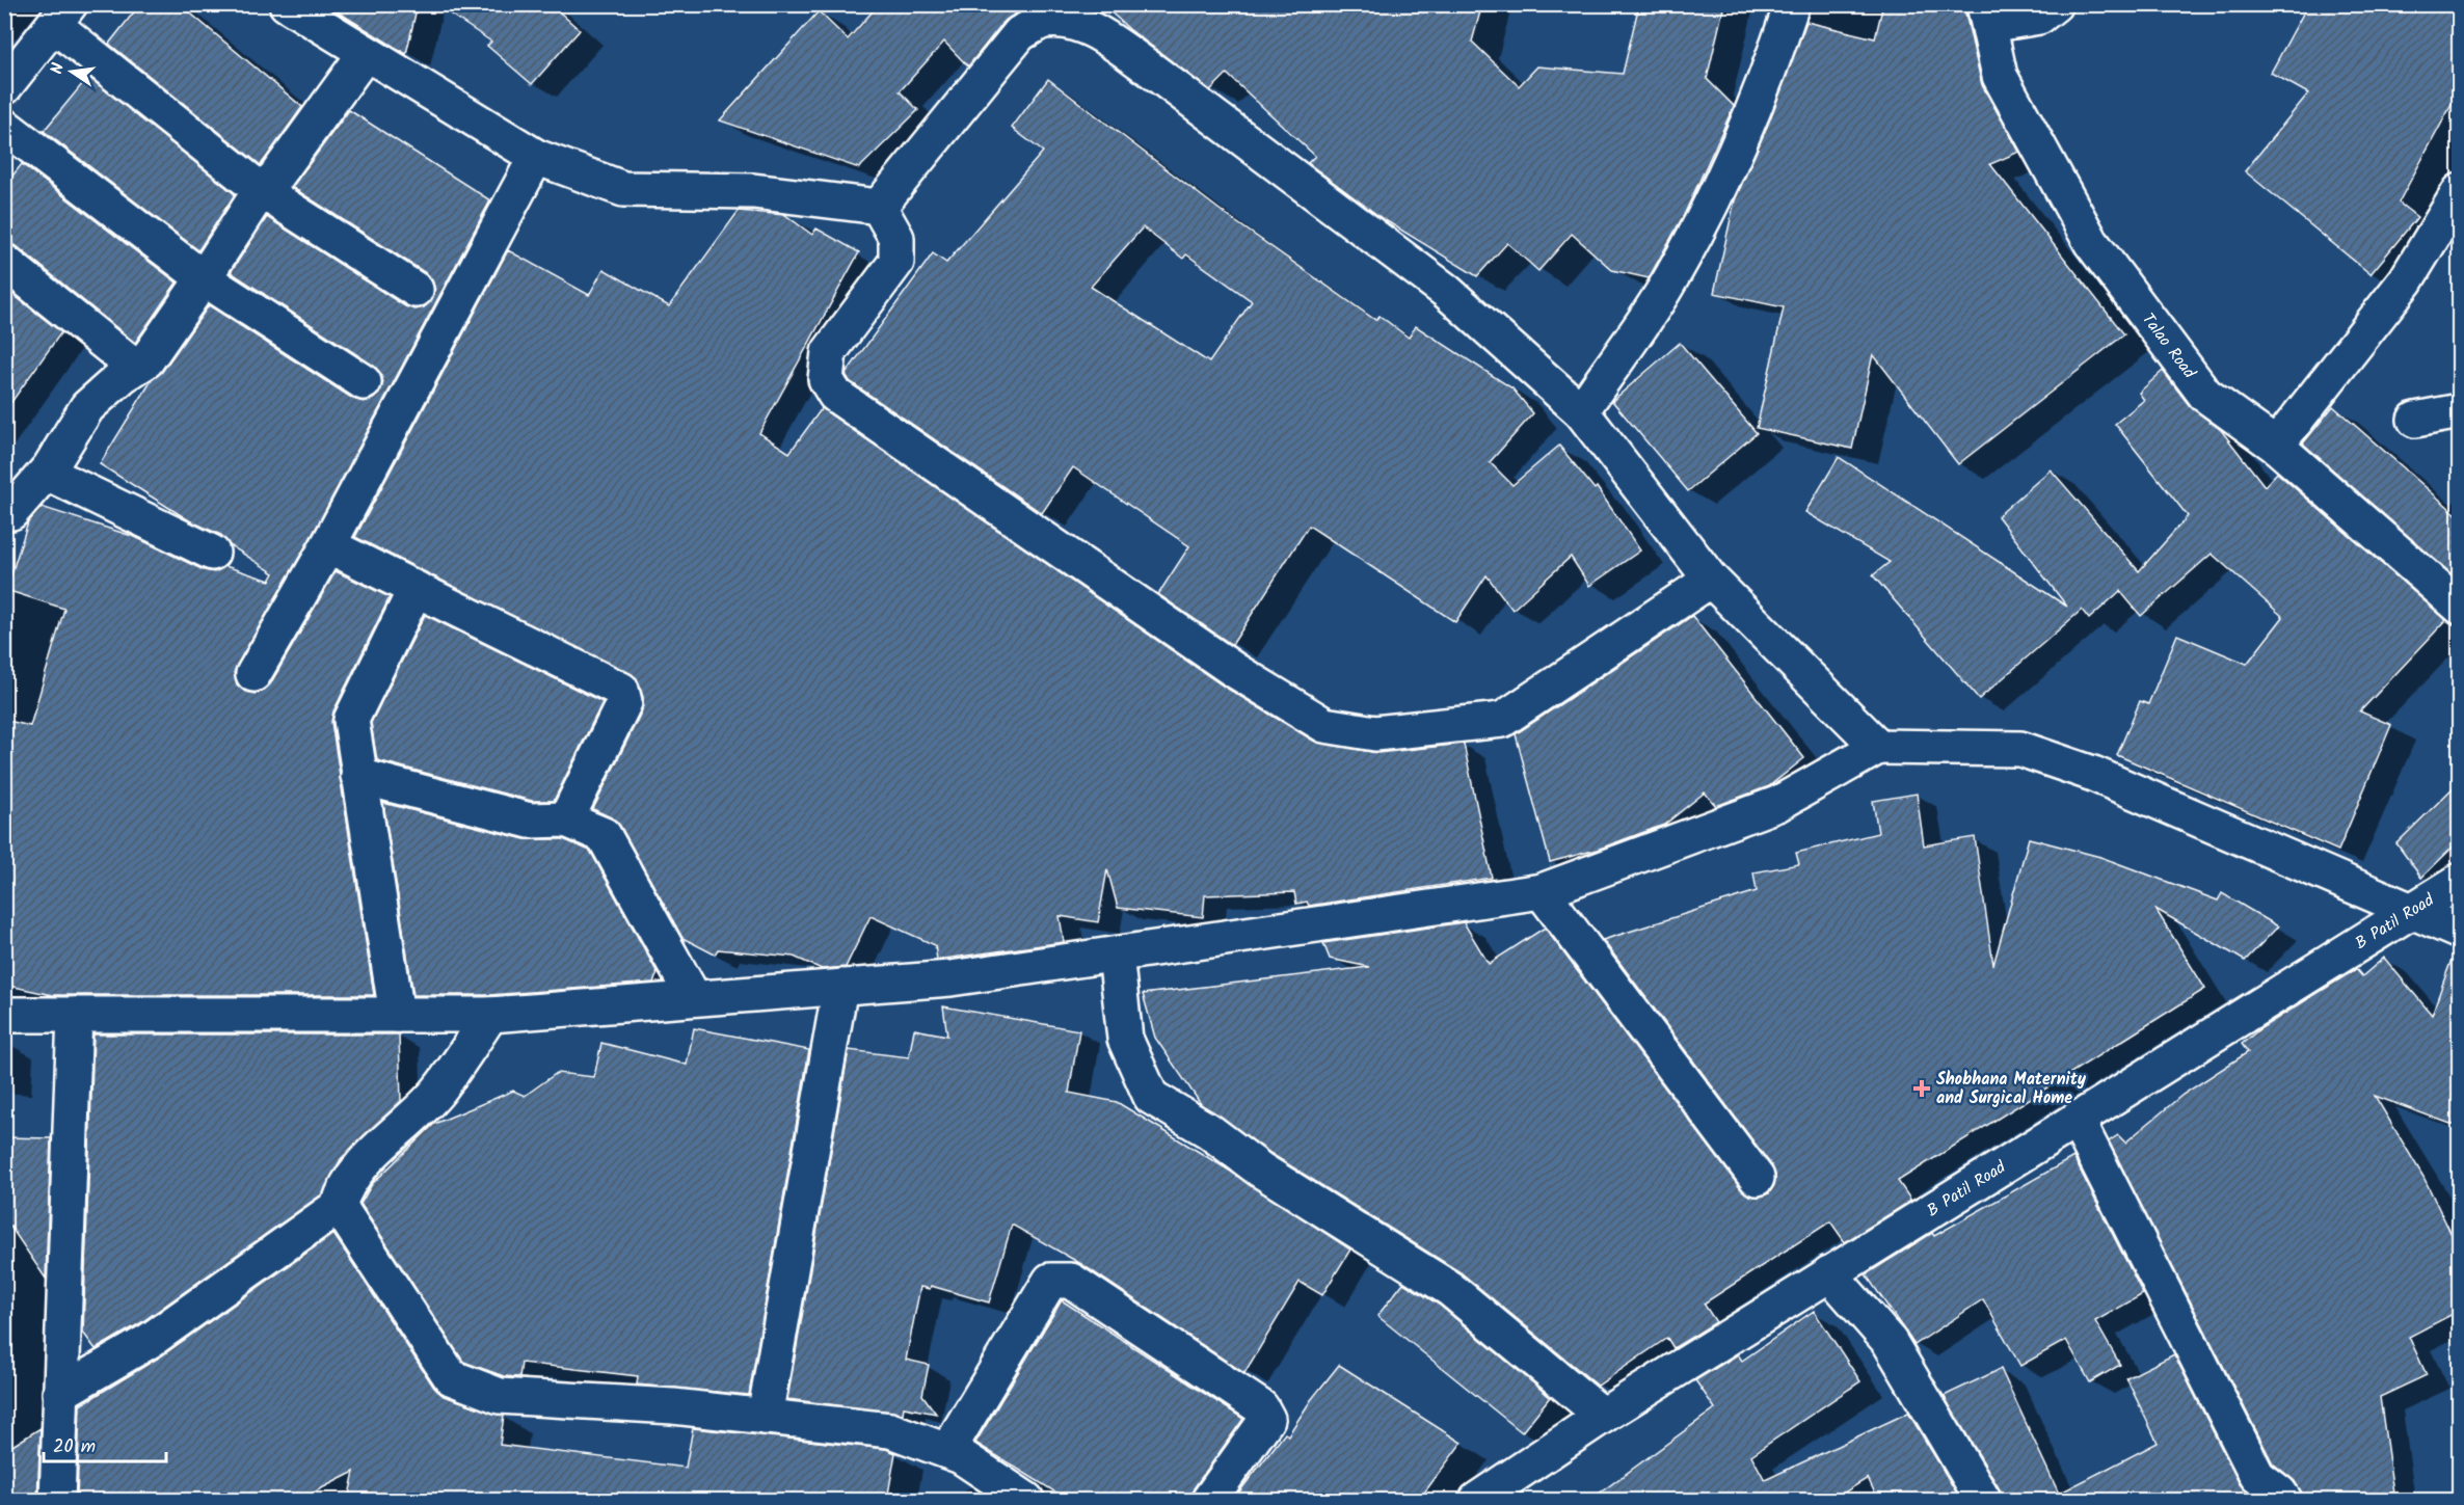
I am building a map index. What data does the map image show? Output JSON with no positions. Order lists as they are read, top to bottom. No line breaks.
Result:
{"streets":{"street":["Talao Road","B Patil Road"]},"places":{"health":["Shobhana Maternity and Surgical Home"]},"scale_bar":"20 m","north":"left"}
